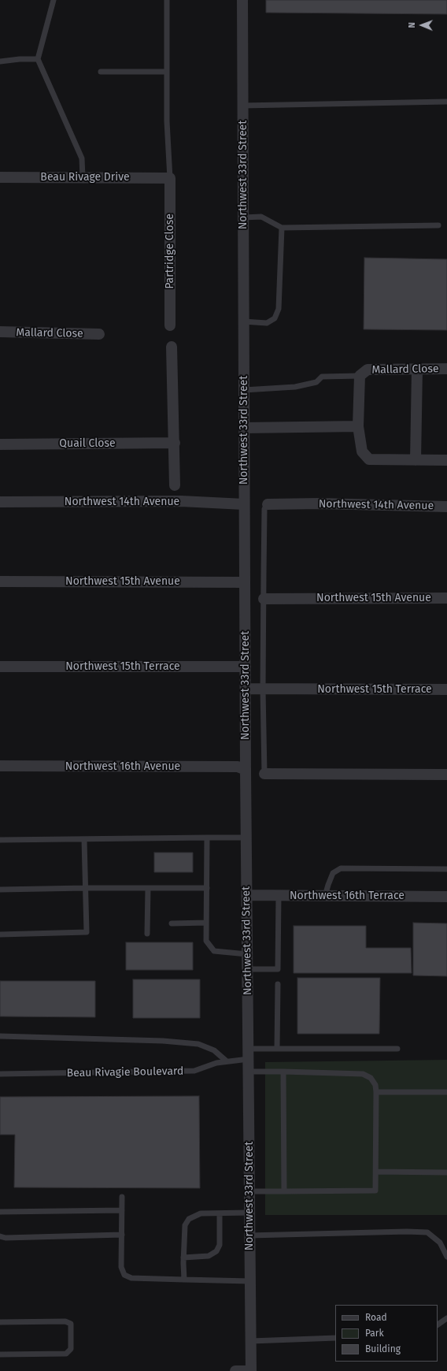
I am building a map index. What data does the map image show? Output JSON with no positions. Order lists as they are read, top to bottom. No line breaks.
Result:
{"streets":{"street":["Northwest 33rd Street","Beau Rivage Drive","Partridge Close","Mallard Close","Quail Close","Northwest 14th Avenue","Northwest 15th Avenue","Northwest 15th Terrace","Northwest 16th Avenue","Northwest 16th Terrace"],"lane":["Beau Rivagie Boulevard"]},"crossings":[["Northwest 33rd Street","Northwest 14th Avenue"],["Northwest 33rd Street","Northwest 15th Avenue"],["Northwest 33rd Street","Northwest 15th Terrace"],["Northwest 33rd Street","Northwest 16th Avenue"],["Northwest 33rd Street","Northwest 16th Terrace"],["Northwest 33rd Street","Beau Rivagie Boulevard"],["Beau Rivage Drive","Partridge Close"]],"legend":["Road","Park","Building"],"north":"left"}
